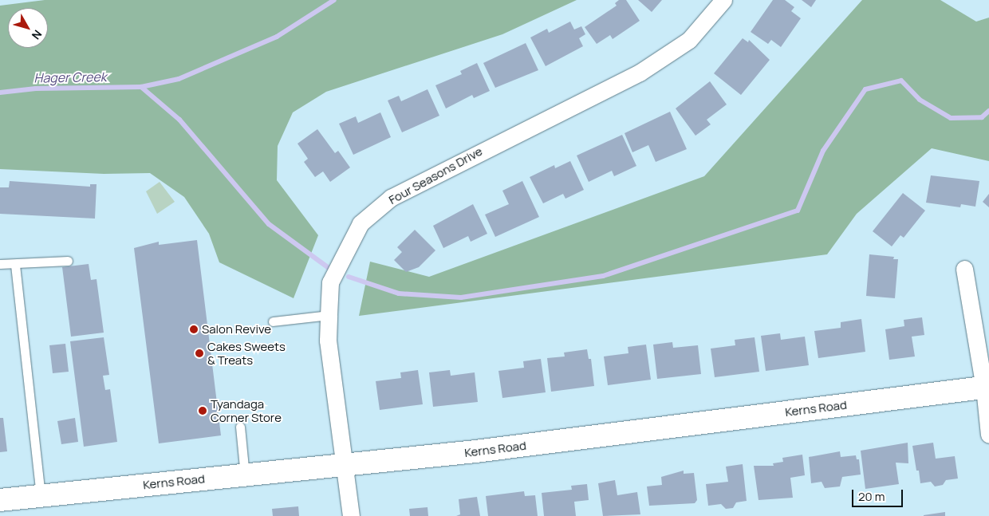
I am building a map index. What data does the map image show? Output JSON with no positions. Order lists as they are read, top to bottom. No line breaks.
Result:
{"streets":{"street":["Four Seasons Drive","Kerns Road"]},"crossings":[["Four Seasons Drive","Kerns Road"]],"water":["Hager Creek"],"places":["Salon Revive","Cakes Sweets & Treats","Tyandaga Corner Store"],"scale_bar":"20 m","north":"bottom right"}
